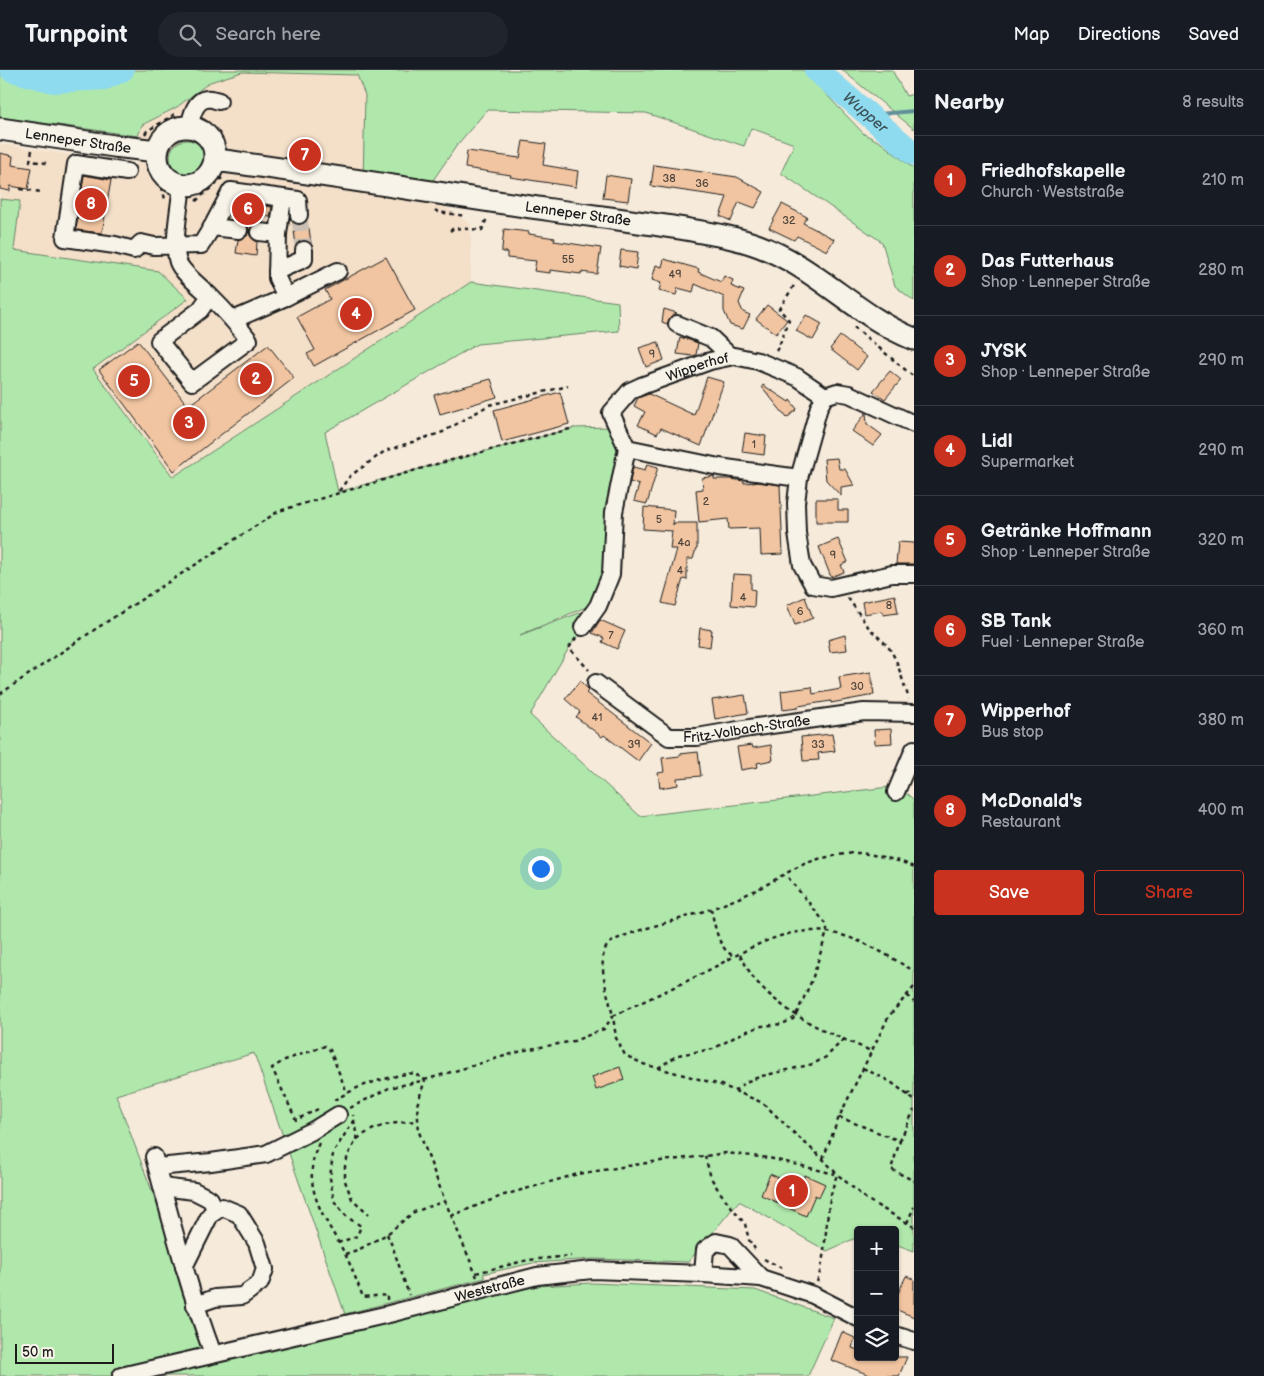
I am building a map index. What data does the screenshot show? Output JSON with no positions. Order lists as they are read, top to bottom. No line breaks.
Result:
{"streets":{"main road":["Lenneper Straße"],"street":["Wipperhof","Fritz-Volbach-Straße","Weststraße"]},"water":["Wupper"],"house_numbers":["38","36","32","55","49","9","1","2","5","4a","9","4","4","8","6","7","30","41","39","33"],"scale_bar":"50 m","page":{"header":"Turnpoint","search":"Search here","nav":["Map","Directions","Saved"],"heading":["Nearby","8 results"],"list":[{"mark":"1","name":"Friedhofskapelle","note":"Church · Weststraße","value":"210 m"},{"mark":"2","name":"Das Futterhaus","note":"Shop · Lenneper Straße","value":"280 m"},{"mark":"3","name":"JYSK","note":"Shop · Lenneper Straße","value":"290 m"},{"mark":"4","name":"Lidl","note":"Supermarket","value":"290 m"},{"mark":"5","name":"Getränke Hoffmann","note":"Shop · Lenneper Straße","value":"320 m"},{"mark":"6","name":"SB Tank","note":"Fuel · Lenneper Straße","value":"360 m"},{"mark":"7","name":"Wipperhof","note":"Bus stop","value":"380 m"},{"mark":"8","name":"McDonald's","note":"Restaurant","value":"400 m"}],"pins":["7","8","6","4","2","5","3","1"],"buttons":["Save","Share"],"map_buttons":["+","−"],"scale":"50 m"}}
